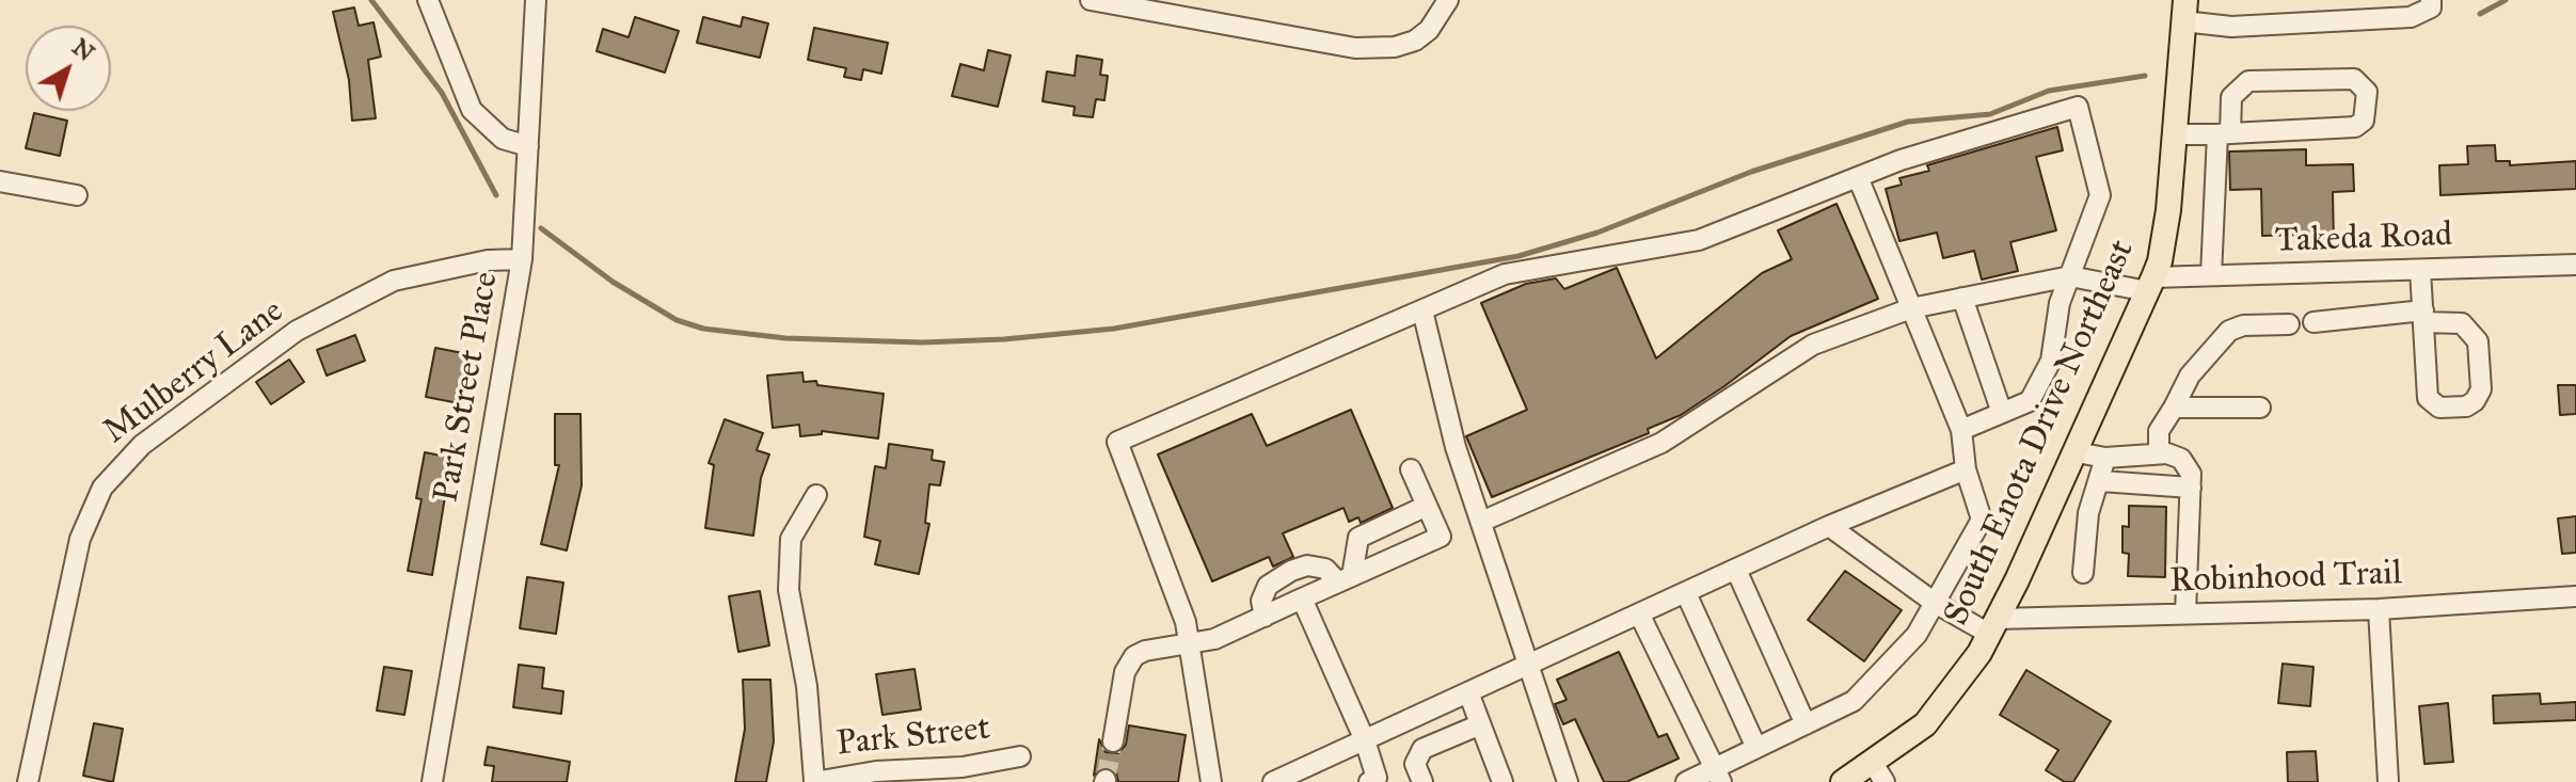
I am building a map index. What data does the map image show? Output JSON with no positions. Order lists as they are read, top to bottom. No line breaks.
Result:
{"streets":{"main road":["South Enota Drive Northeast"],"street":["Takeda Road","Mulberry Lane","Park Street Place","Robinhood Trail","Park Street"]},"crossings":[["Takeda Road","South Enota Drive Northeast"],["Mulberry Lane","Park Street Place"],["South Enota Drive Northeast","Robinhood Trail"]],"north":"top right"}
